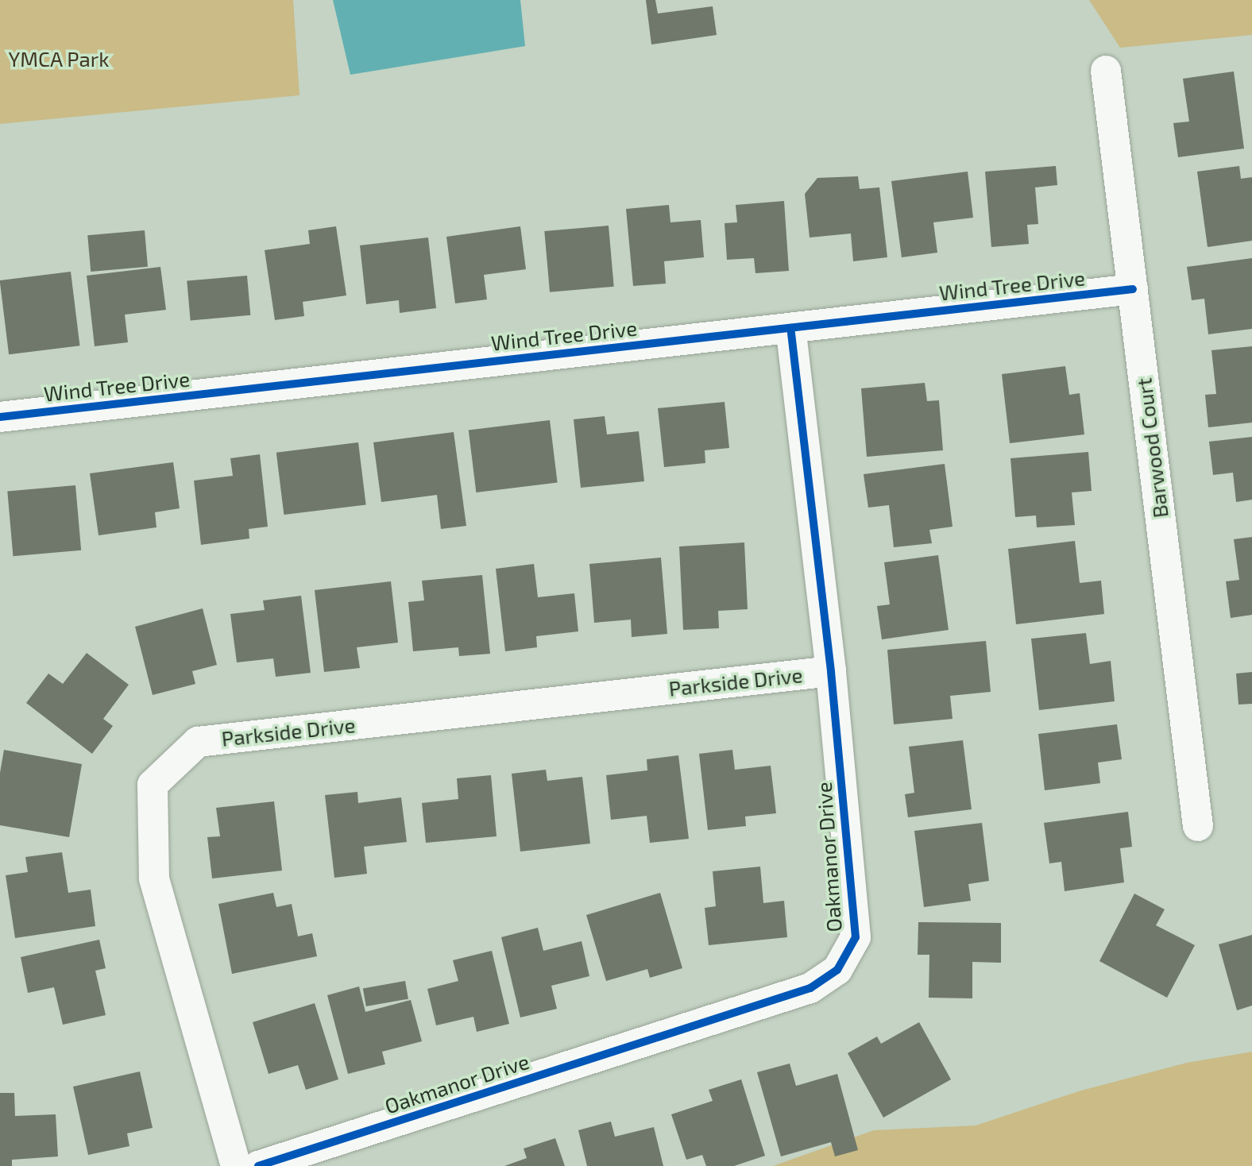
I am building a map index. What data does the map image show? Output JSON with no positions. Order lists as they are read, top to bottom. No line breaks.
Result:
{"streets":{"street":["Wind Tree Drive","Barwood Court","Parkside Drive","Oakmanor Drive"]},"crossings":[["Wind Tree Drive","Barwood Court"],["Wind Tree Drive","Oakmanor Drive"],["Parkside Drive","Oakmanor Drive"]],"parks":["YMCA Park"]}
